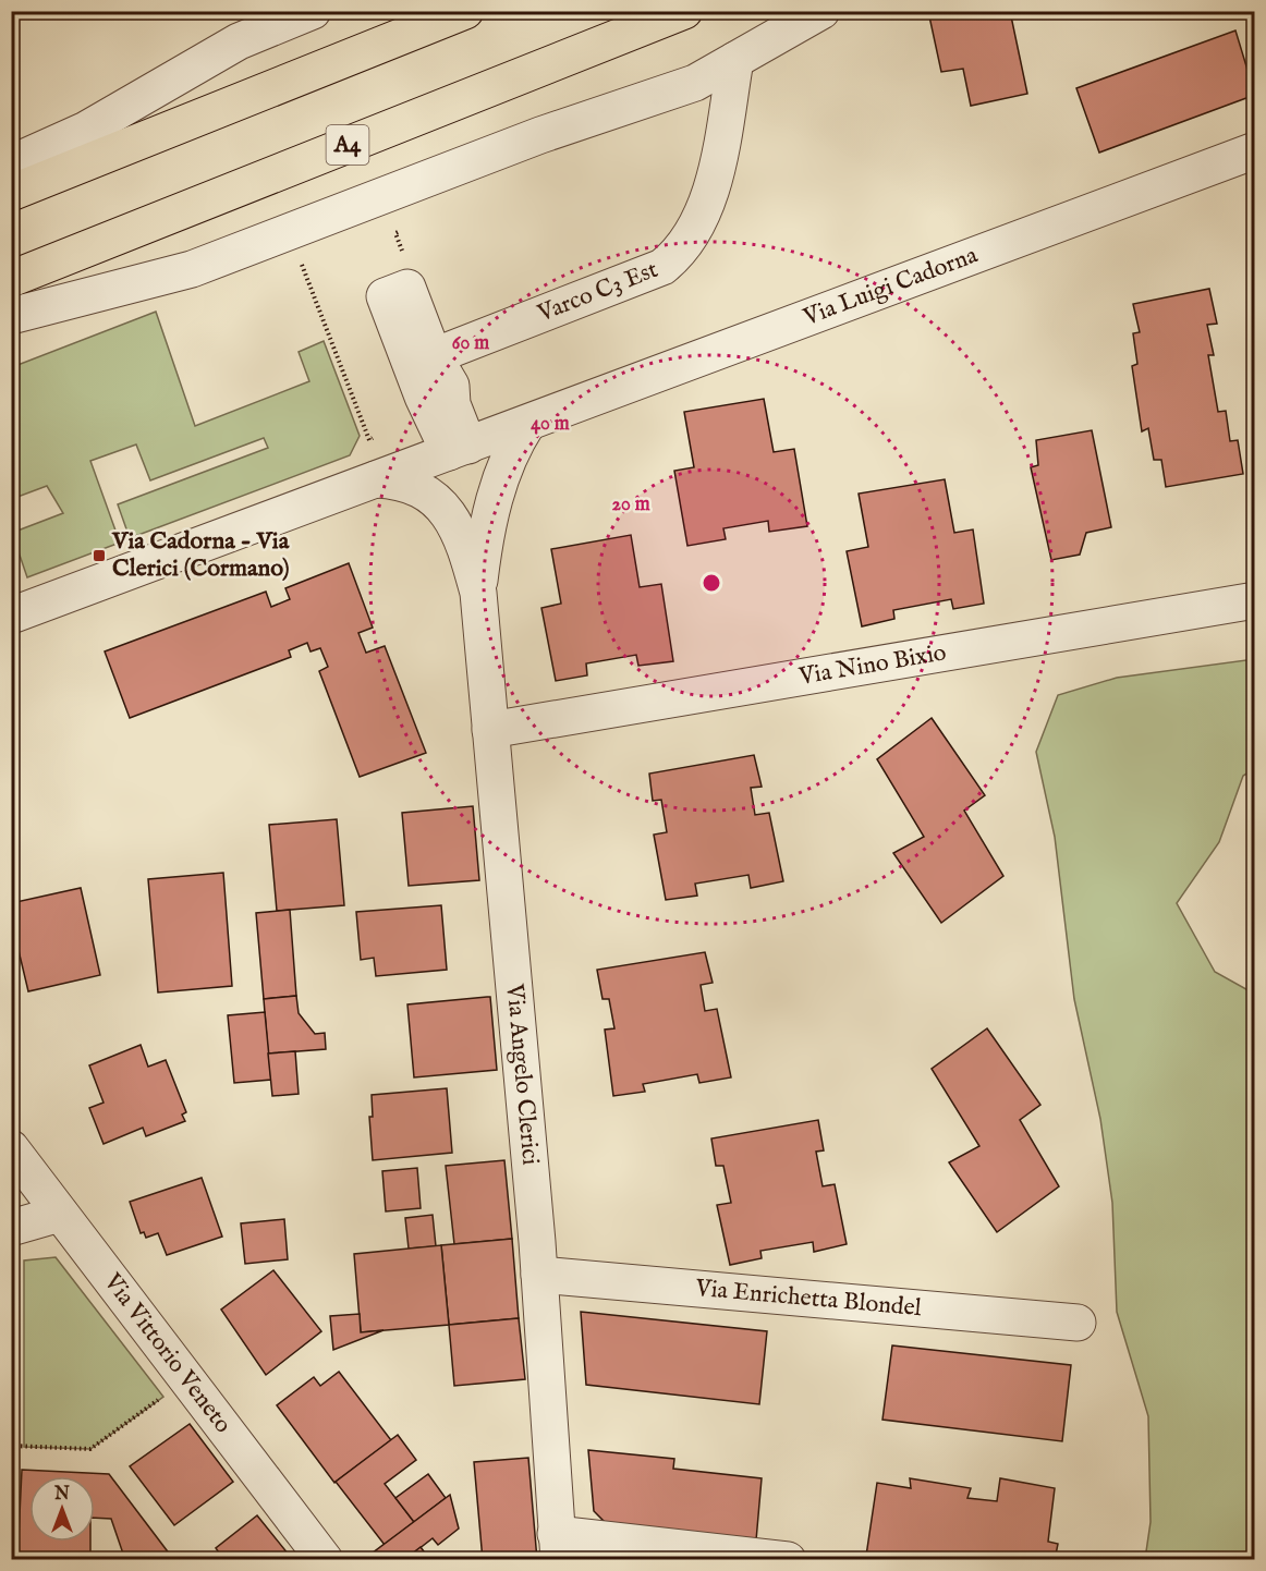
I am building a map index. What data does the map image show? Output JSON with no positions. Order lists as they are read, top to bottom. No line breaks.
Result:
{"streets":{"highway":["A4"],"street":["Via Luigi Cadorna","Varco C3 Est","Via Nino Bixio","Via Angelo Clerici","Via Enrichetta Blondel","Via Vittorio Veneto"]},"crossings":[["Via Luigi Cadorna","Via Angelo Clerici"],["Via Nino Bixio","Via Angelo Clerici"],["Via Angelo Clerici","Via Enrichetta Blondel"]],"places":{"transit":["Via Cadorna - Via Clerici (Cormano)"]},"north":"top","rings":["60 m","40 m","20 m"]}
